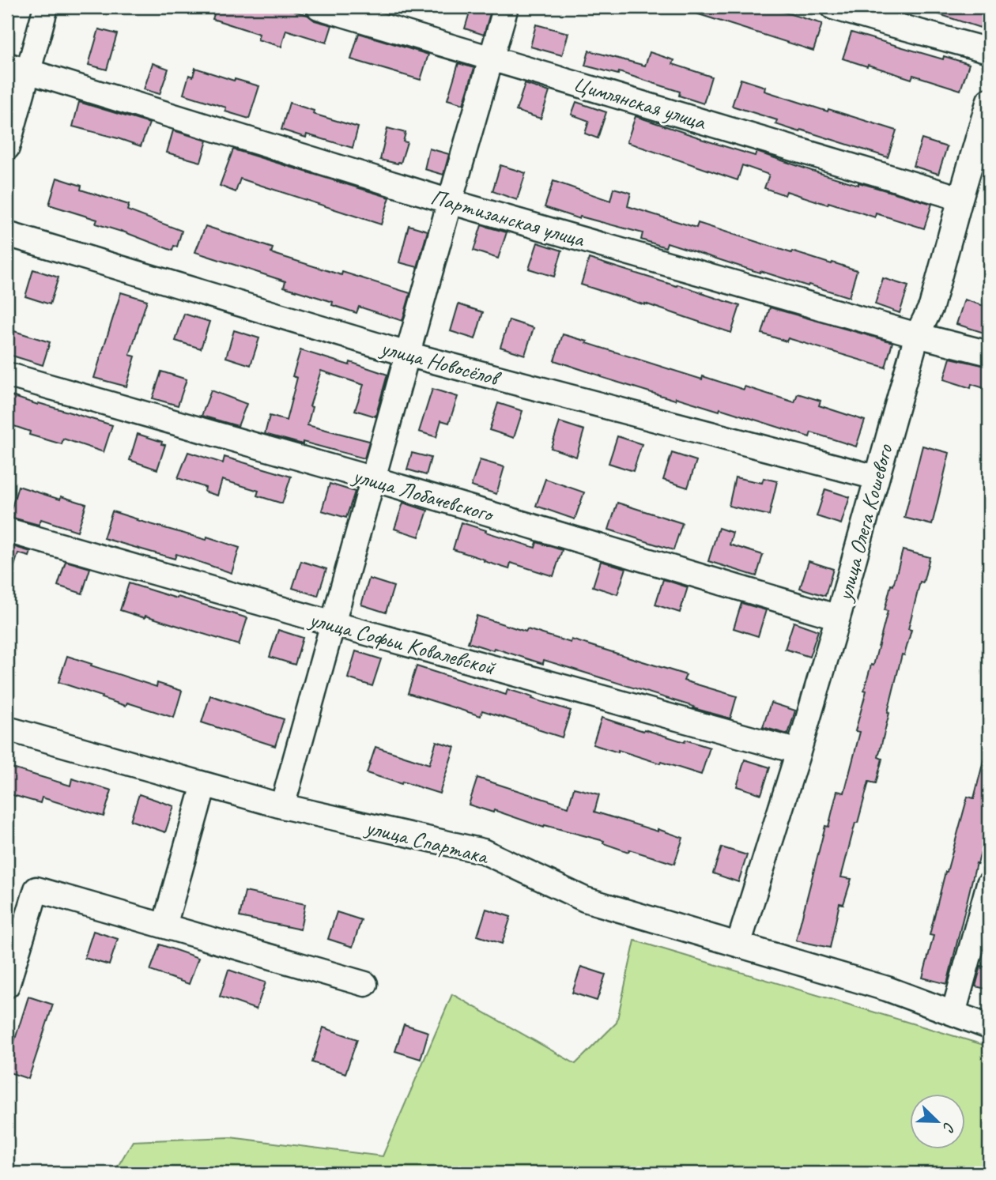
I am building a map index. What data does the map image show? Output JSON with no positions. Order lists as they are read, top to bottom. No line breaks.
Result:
{"streets":{"street":["Цимлянская улица","Партизанская улица","улица Новосёлов","улица Лобачевского","улица Олега Кошевого","улица Софьи Ковалевской","улица Спартака"]},"crossings":[["Цимлянская улица","улица Олега Кошевого"],["Партизанская улица","улица Олега Кошевого"],["улица Новосёлов","улица Олега Кошевого"],["улица Лобачевского","улица Олега Кошевого"],["улица Олега Кошевого","улица Софьи Ковалевской"],["улица Олега Кошевого","улица Спартака"]],"north":"bottom right"}
